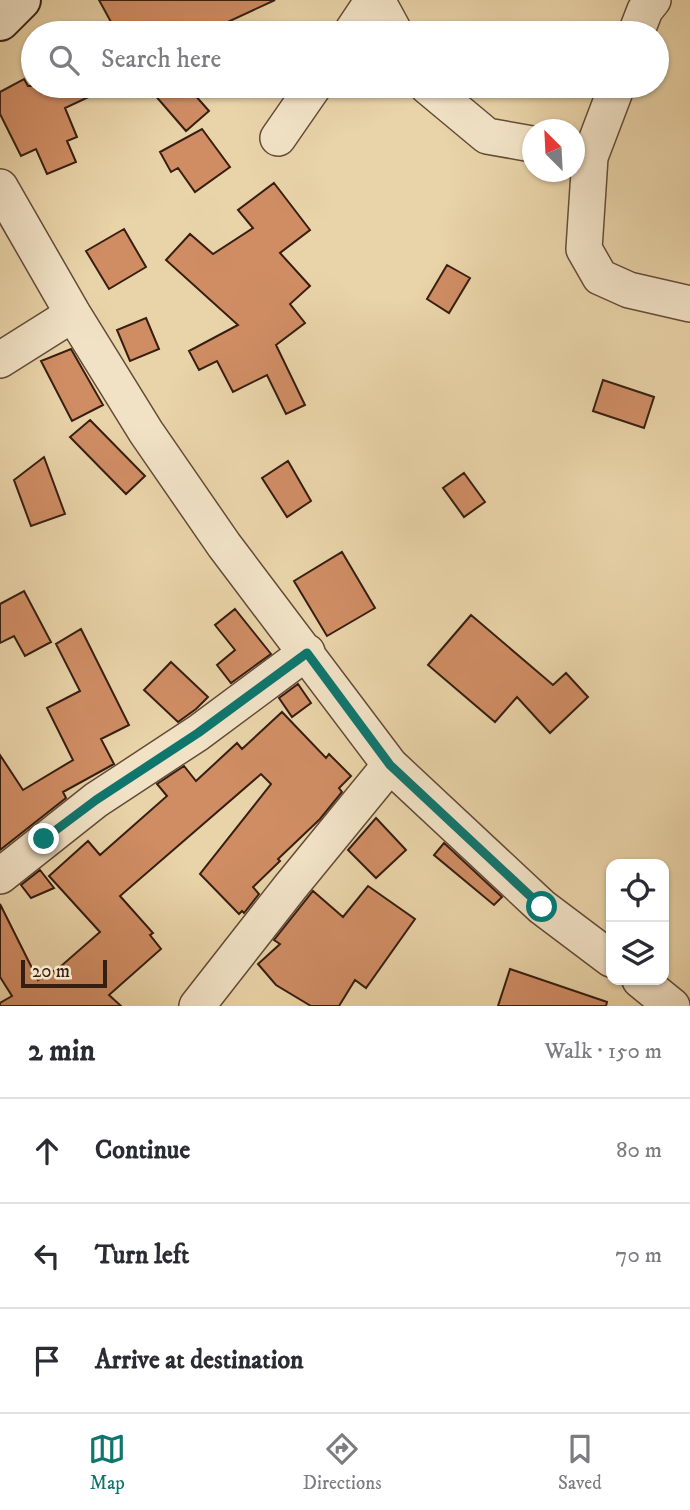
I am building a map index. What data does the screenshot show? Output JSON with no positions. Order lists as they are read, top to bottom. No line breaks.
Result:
{"scale_bar":"20 m","north":"top left","page":{"search":"Search here","scale":"20 m","heading":["2 min","Walk · 150 m"],"list":[["Continue","80 m"],["Turn left","70 m"],"Arrive at destination"],"nav":["Map","Directions","Saved"]}}
